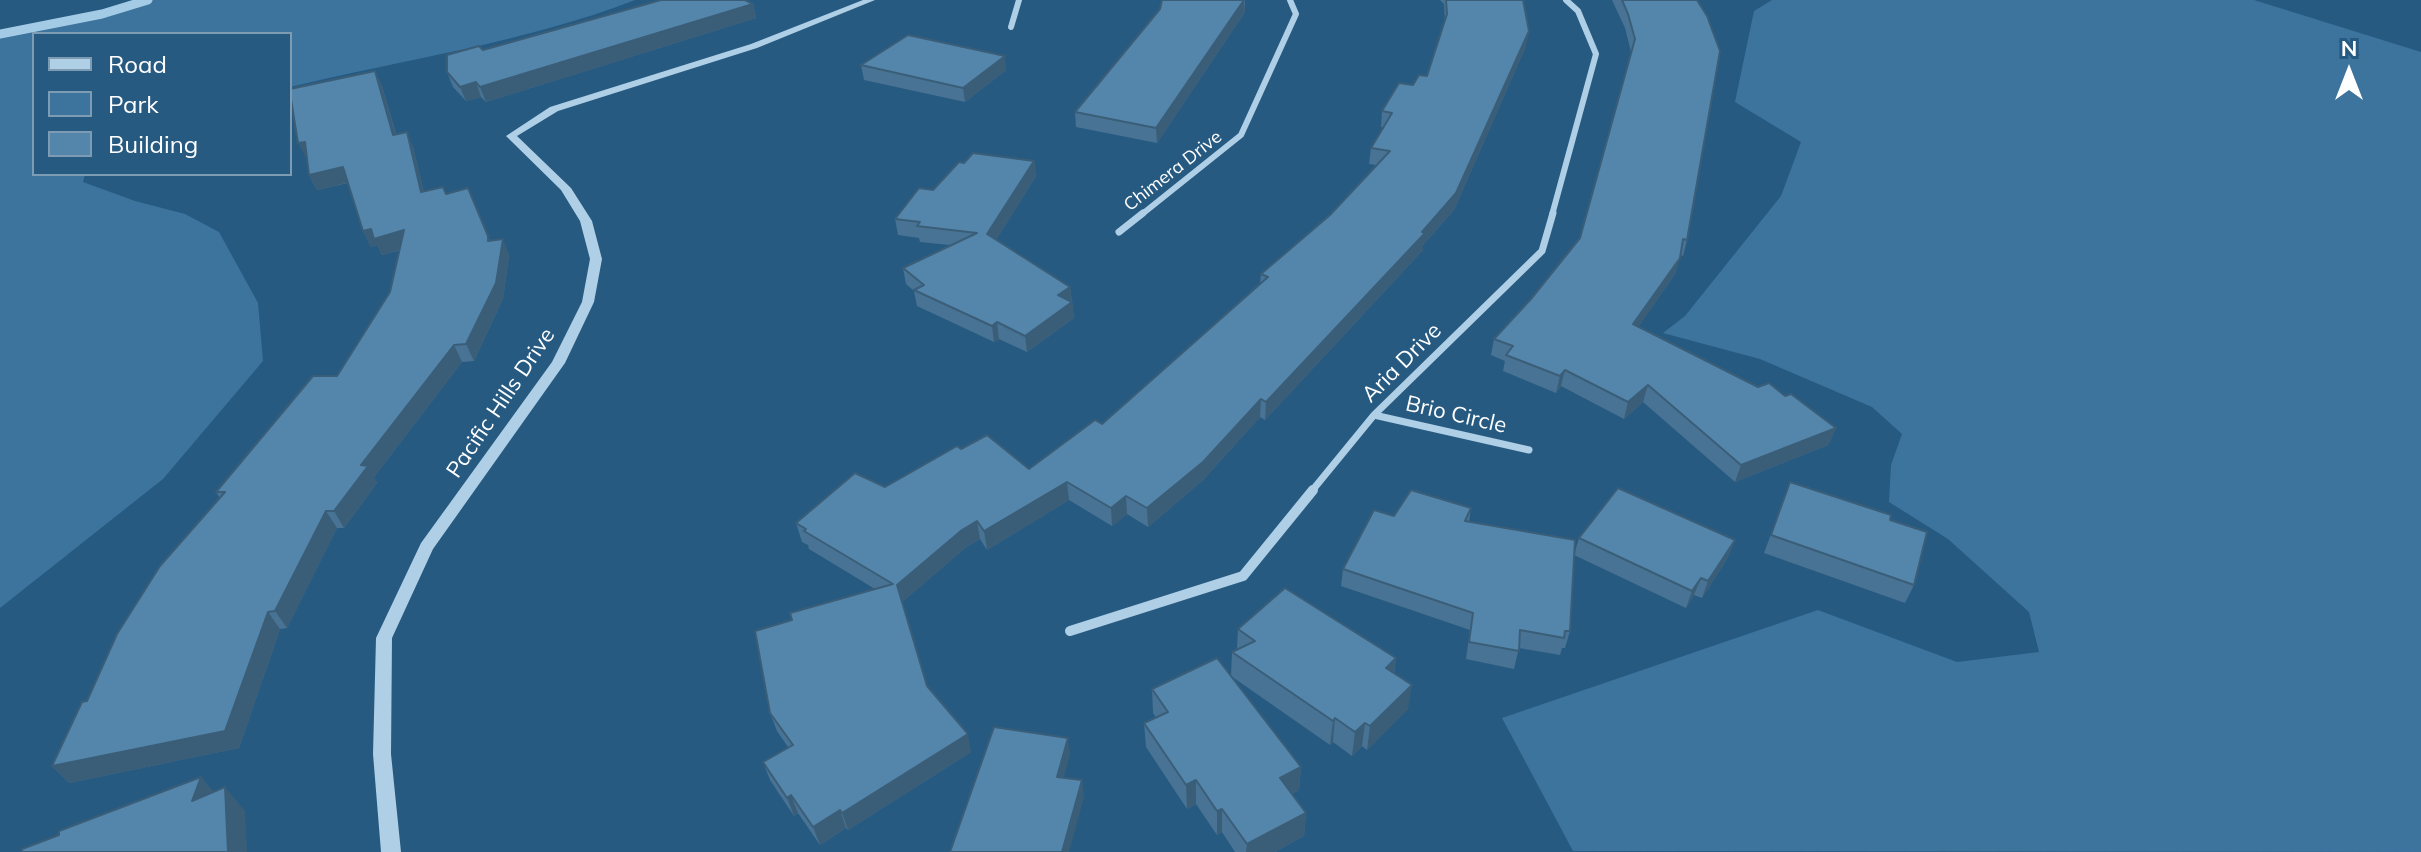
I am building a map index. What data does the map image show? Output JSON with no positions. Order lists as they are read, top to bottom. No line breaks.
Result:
{"streets":{"street":["Chimera Drive","Aria Drive","Pacific Hills Drive","Brio Circle"]},"crossings":[["Aria Drive","Brio Circle"]],"legend":["Road","Park","Building"],"north":"top"}
